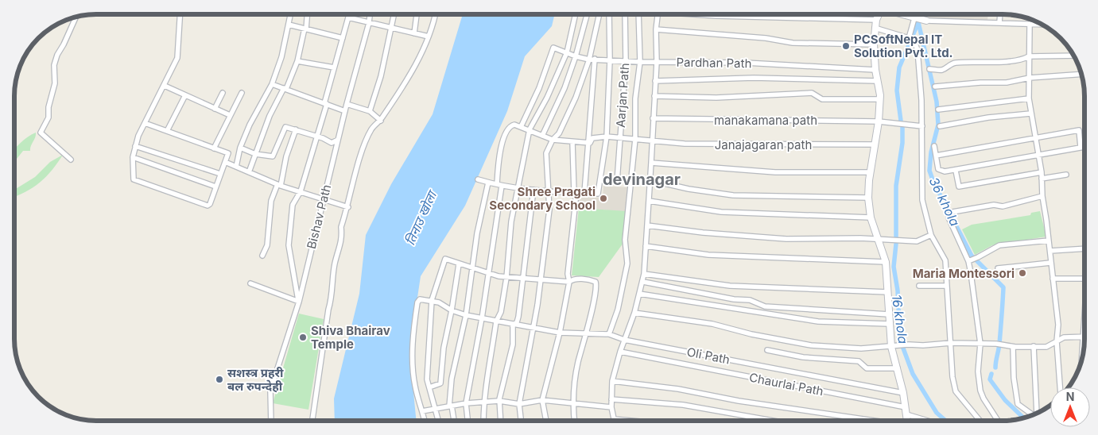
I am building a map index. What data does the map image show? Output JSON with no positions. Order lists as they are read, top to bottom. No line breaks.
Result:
{"streets":{"street":["Pardhan Path","Aarjan Path","manakamana path","Janajagaran path","Bishav Path","Oli Path","Chaurlai Path"]},"crossings":[["Pardhan Path","Aarjan Path"],["Aarjan Path","Janajagaran path"]],"districts":["devinagar"],"water":["36 khola","तिनाउ खोला","16 khola"],"places":["PCSoftNepal IT Solution Pvt. Ltd.","Shree Pragati Secondary School","Maria Montessori","Shiva Bhairav Temple","सशस्त्र प्रहरी बल रुपन्देही"],"north":"top"}
